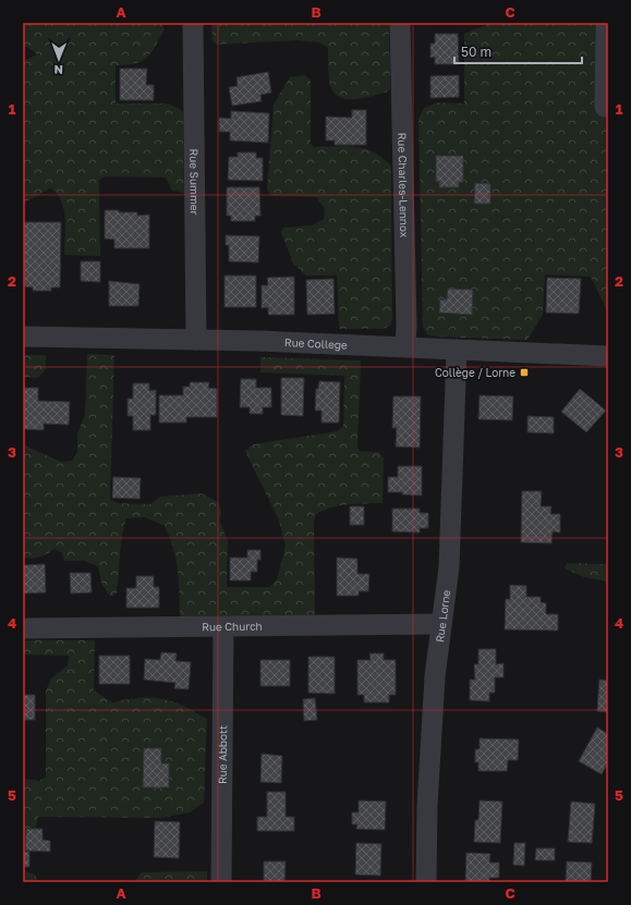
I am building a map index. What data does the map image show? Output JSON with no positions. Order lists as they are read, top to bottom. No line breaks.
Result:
{"streets":{"street":["Rue Summer","Rue Charles-Lennox","Rue College","Rue Lorne","Rue Church","Rue Abbott"]},"crossings":[["Rue Summer","Rue College"],["Rue Charles-Lennox","Rue College"],["Rue College","Rue Lorne"],["Rue Lorne","Rue Church"],["Rue Church","Rue Abbott"]],"places":{"transit":["Collège / Lorne"]},"scale_bar":"50 m","north":"bottom","grid":{"columns":["A","B","C"],"rows":["1","2","3","4","5"]}}
